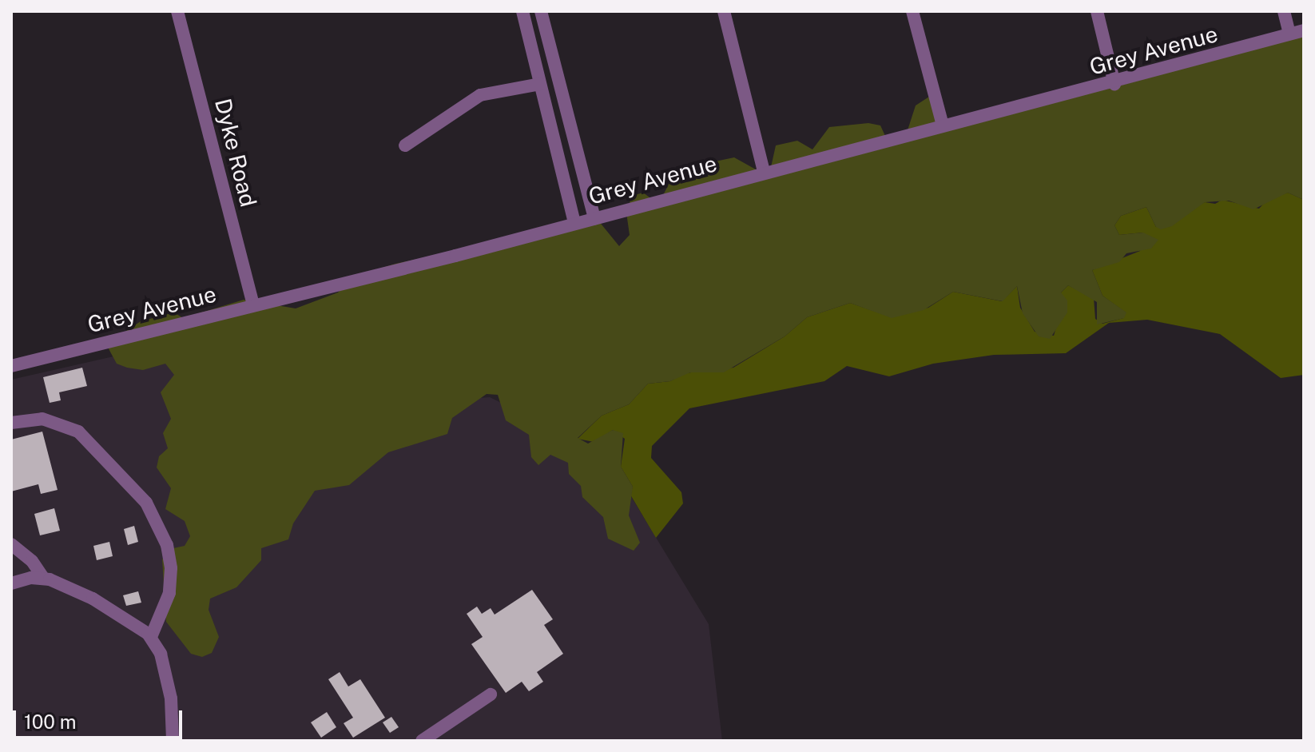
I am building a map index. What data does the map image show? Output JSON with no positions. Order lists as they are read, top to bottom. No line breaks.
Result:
{"streets":{"street":["Grey Avenue","Dyke Road"]},"crossings":[["Grey Avenue","Dyke Road"]],"scale_bar":"100 m"}
